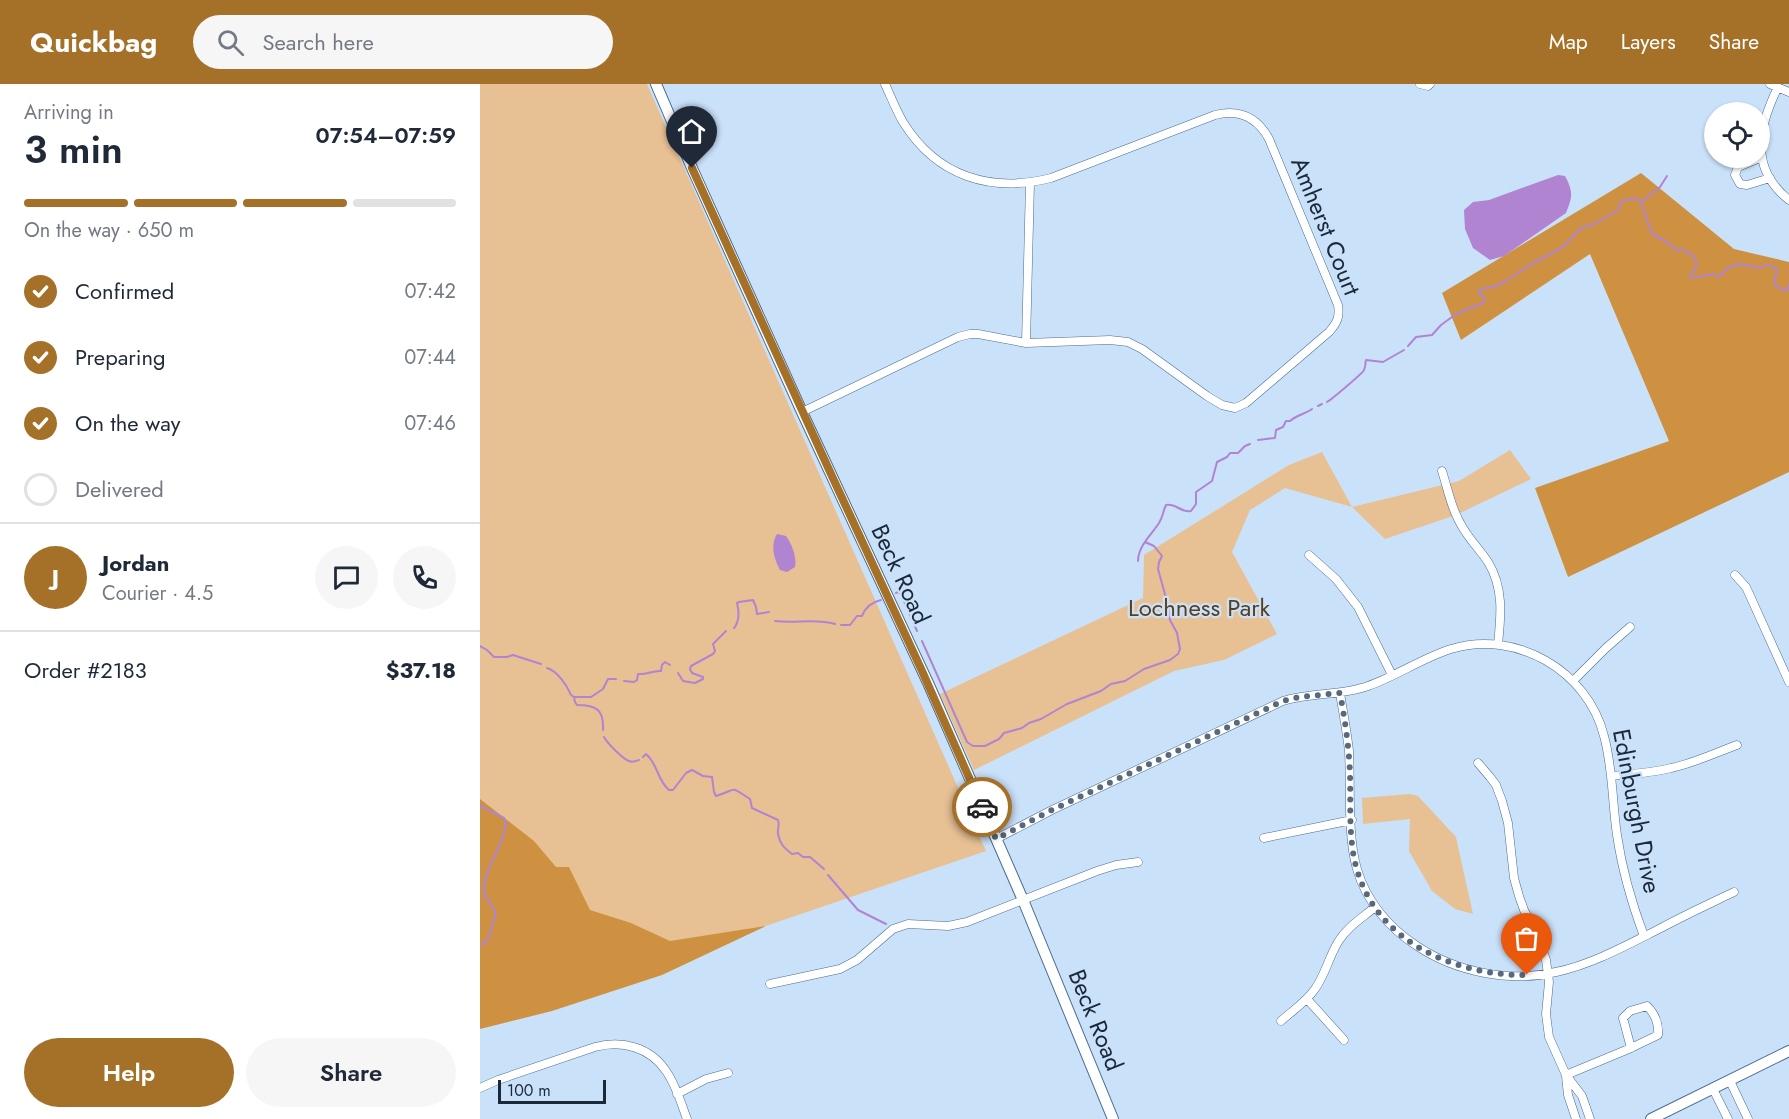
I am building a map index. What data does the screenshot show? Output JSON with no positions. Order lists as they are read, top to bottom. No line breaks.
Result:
{"streets":{"main road":["Beck Road"],"street":["Amherst Court","Edinburgh Drive"]},"crossings":[["Amherst Court","Beck Road"],["Beck Road","Edinburgh Drive"]],"parks":["Lochness Park"],"scale_bar":"100 m","page":{"header":"Quickbag","search":"Search here","nav":["Map","Layers","Share"],"heading":["3 min","Arriving in","07:54–07:59"],"panel":["Jordan","Courier · 4.5","Order #2183","$37.18"],"bar":"On the way · 650 m","list":[["Confirmed","07:42"],["Preparing","07:44"],["On the way","07:46"],"Delivered"],"round":"J","buttons":["Help","Share"],"scale":"100 m"}}
